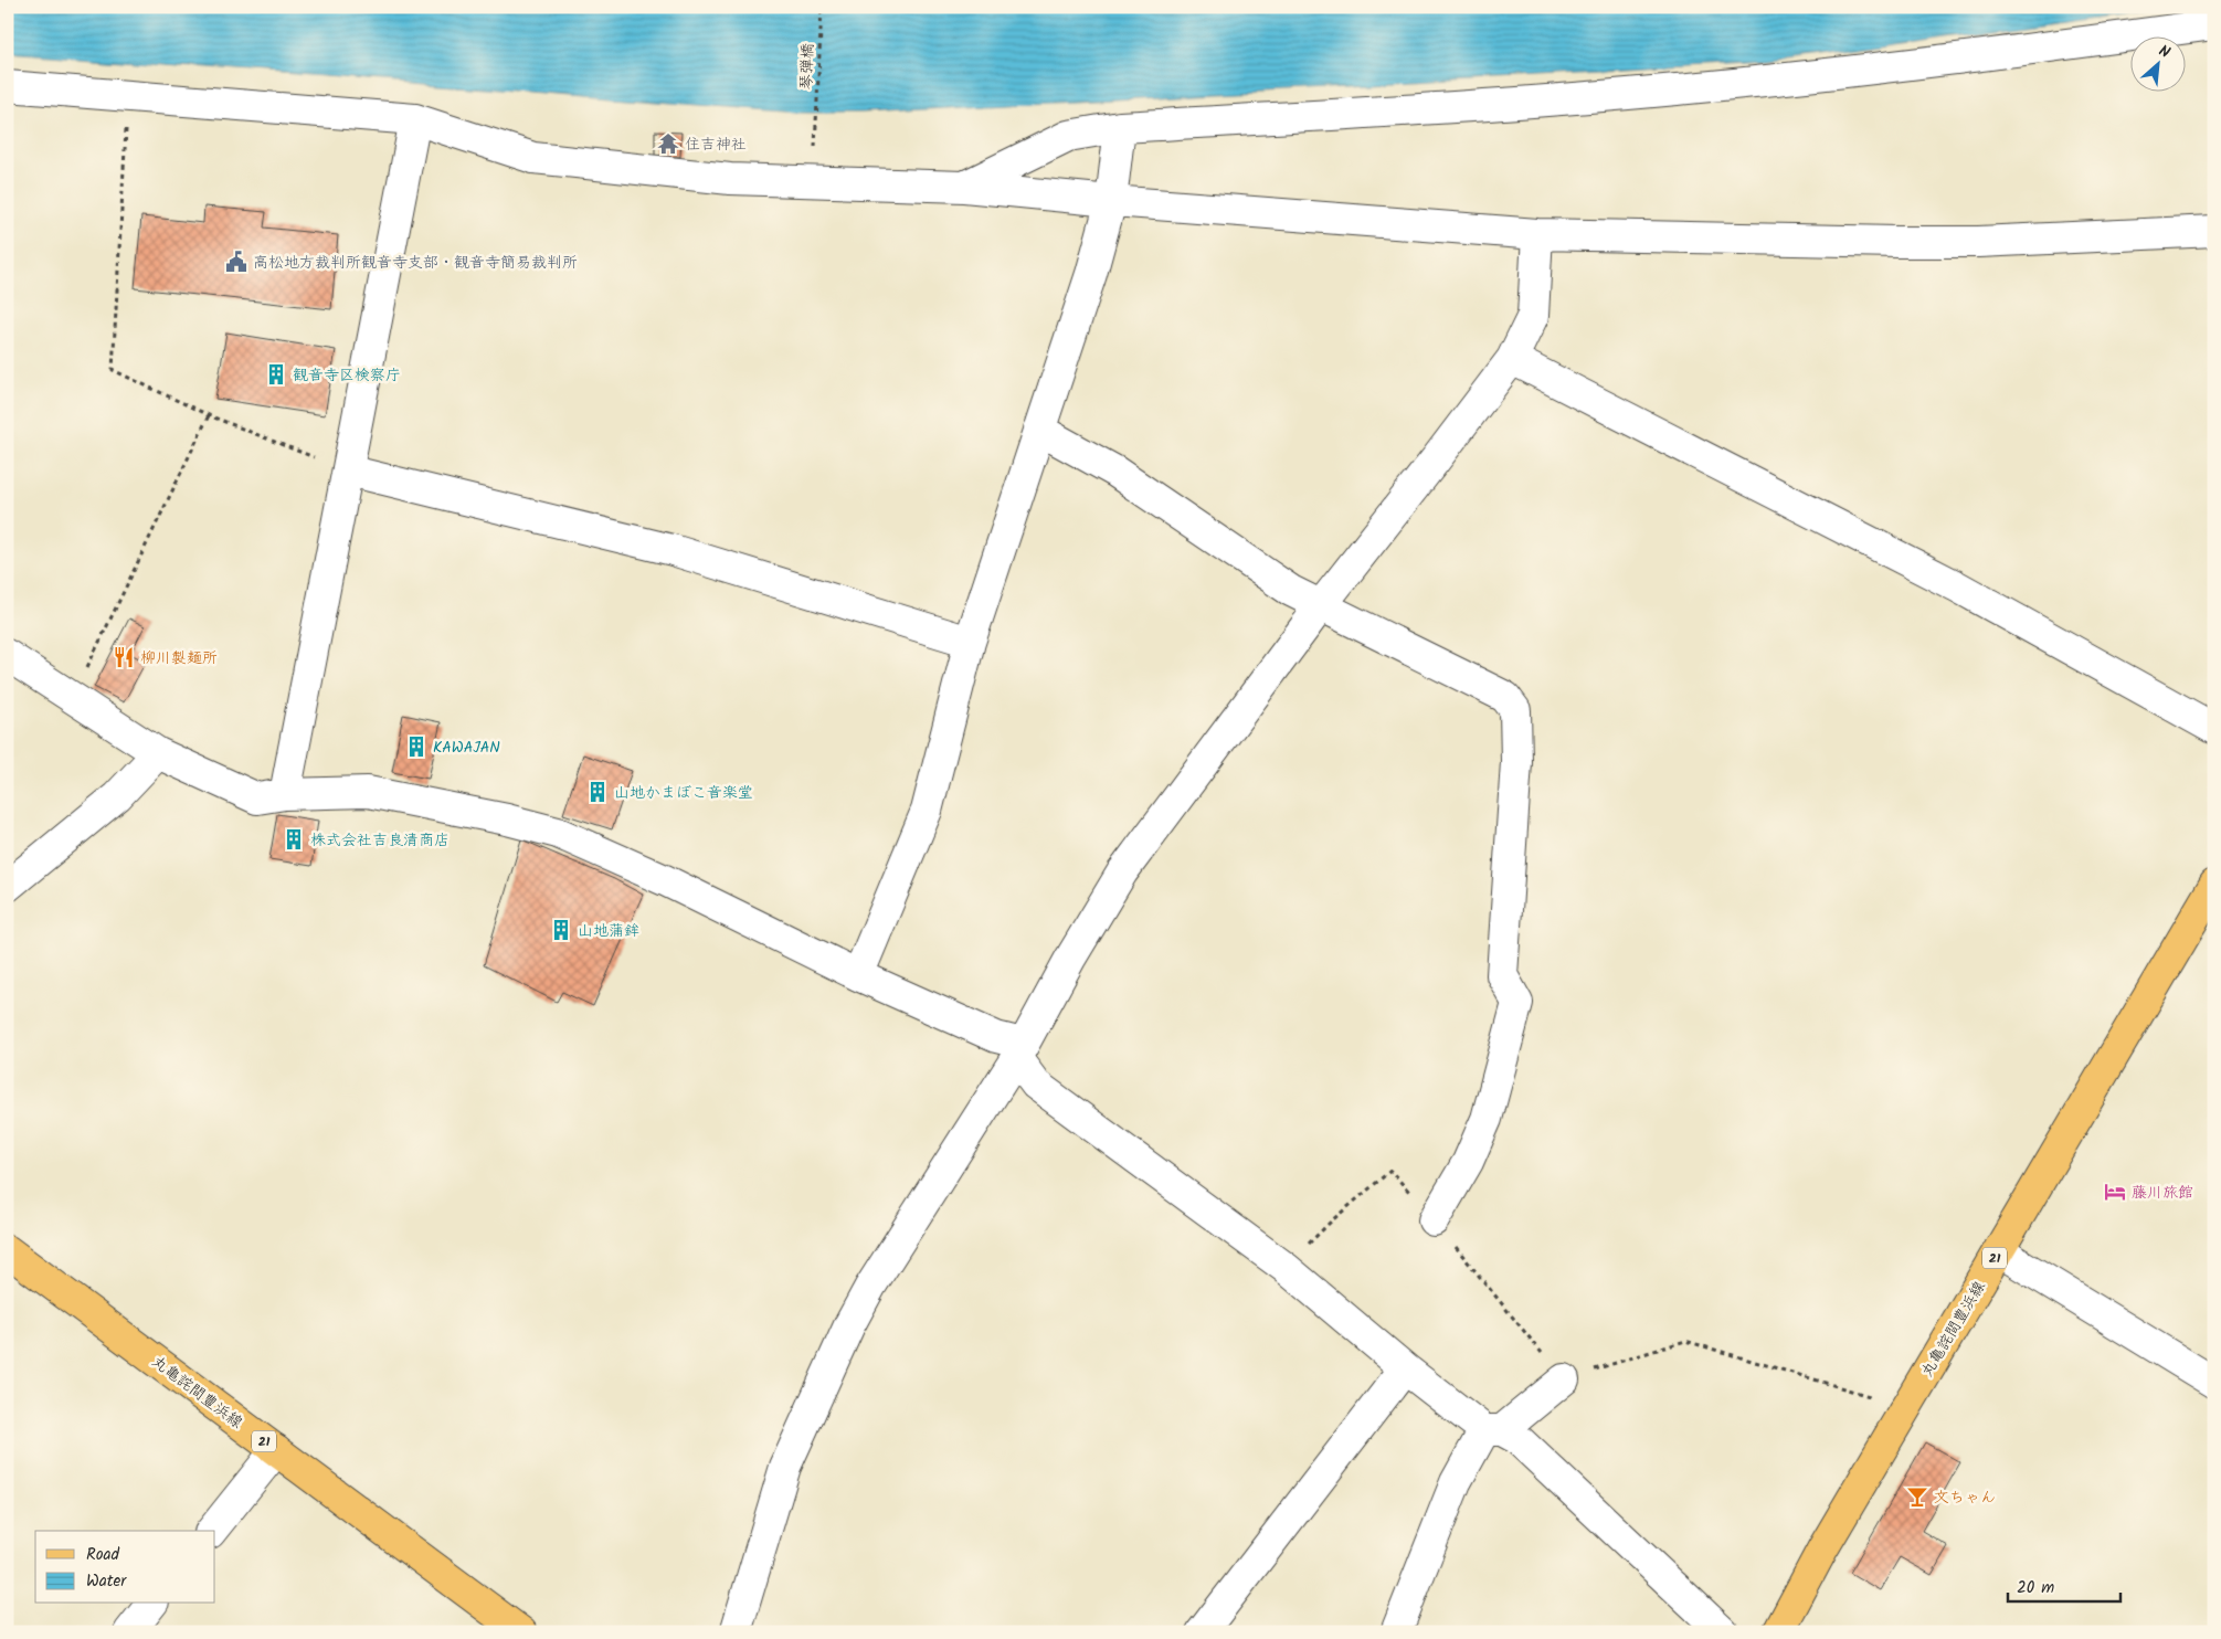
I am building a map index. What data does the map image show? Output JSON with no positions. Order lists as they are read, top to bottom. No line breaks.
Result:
{"streets":{"main road":["21","丸亀詫間豊浜線"],"path":["琴弾橋"]},"places":{"temple":["住吉神社"],"public building":["高松地方裁判所観音寺支部・観音寺簡易裁判所"],"building":["観音寺区検察庁","KAWAJAN","山地かまぼこ音楽堂","株式会社吉良清商店","山地蒲鉾"],"restaurant":["柳川製麺所"],"hotel":["藤川旅館"],"bar":["文ちゃん"]},"legend":["Road","Water"],"scale_bar":"20 m","north":"top right"}
